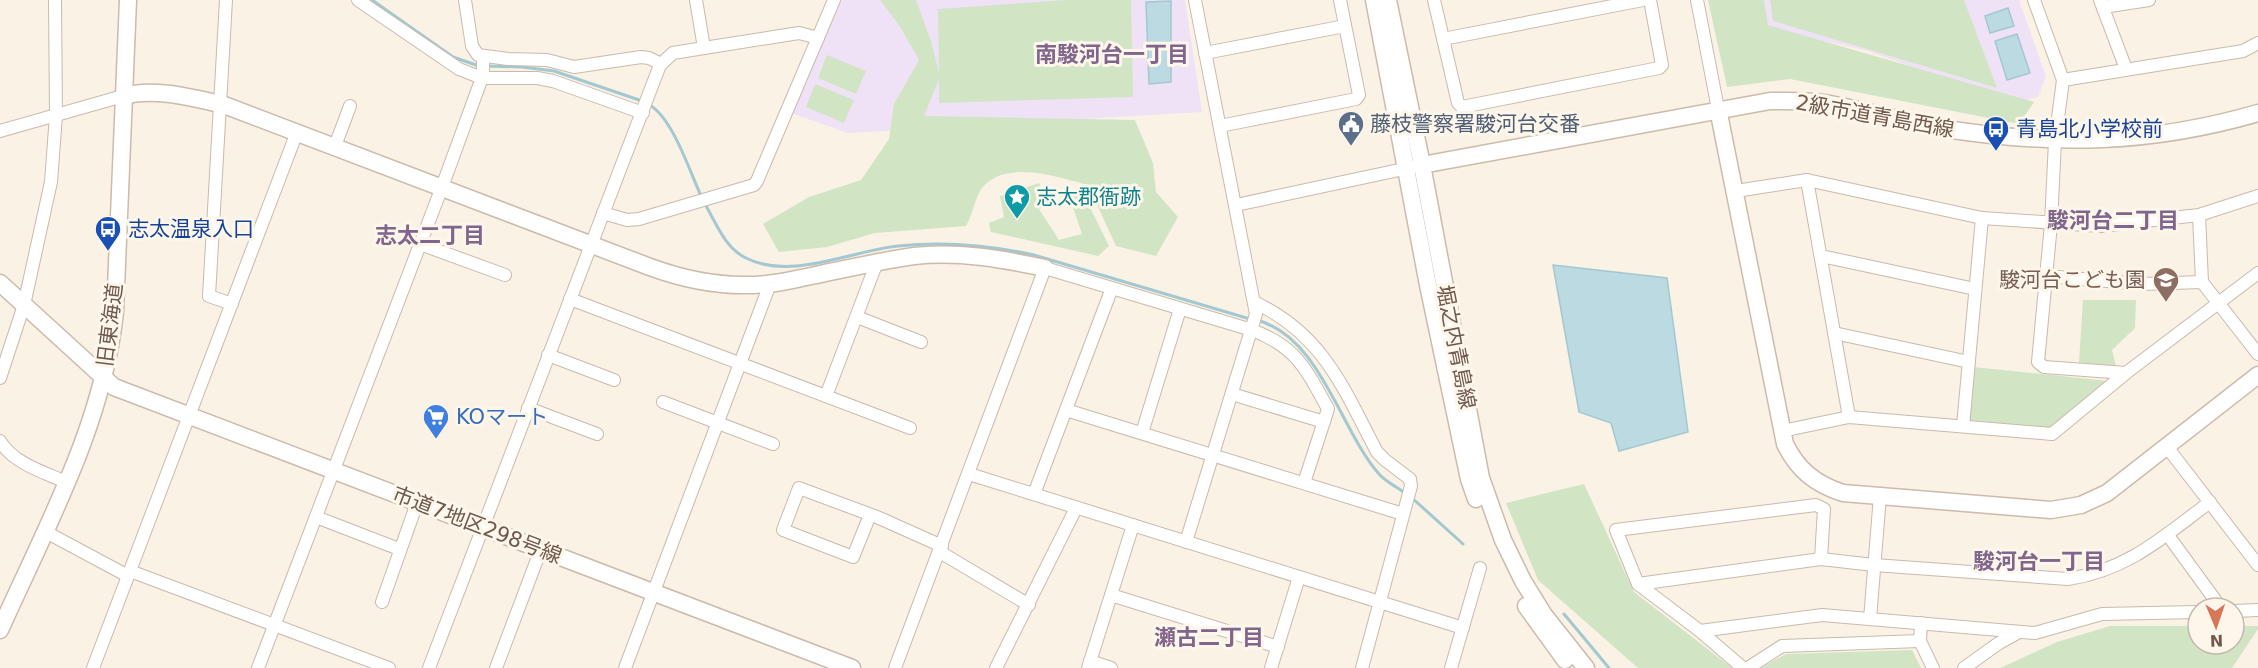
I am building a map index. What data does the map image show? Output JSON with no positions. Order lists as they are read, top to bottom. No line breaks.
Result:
{"streets":{"street":["2級市道青島西線","旧東海道","堀之内青島線","市道7地区298号線"]},"crossings":[["2級市道青島西線","堀之内青島線"],["旧東海道","市道7地区298号線"]],"districts":["南駿河台一丁目","駿河台二丁目","志太二丁目","駿河台一丁目","瀬古二丁目"],"places":{"public building":["藤枝警察署駿河台交番"],"bus stop":["青島北小学校前","志太温泉入口"],"place":["志太郡衙跡"],"school or university":["駿河台こども園"],"supermarket":["KOマート"]},"north":"bottom"}
